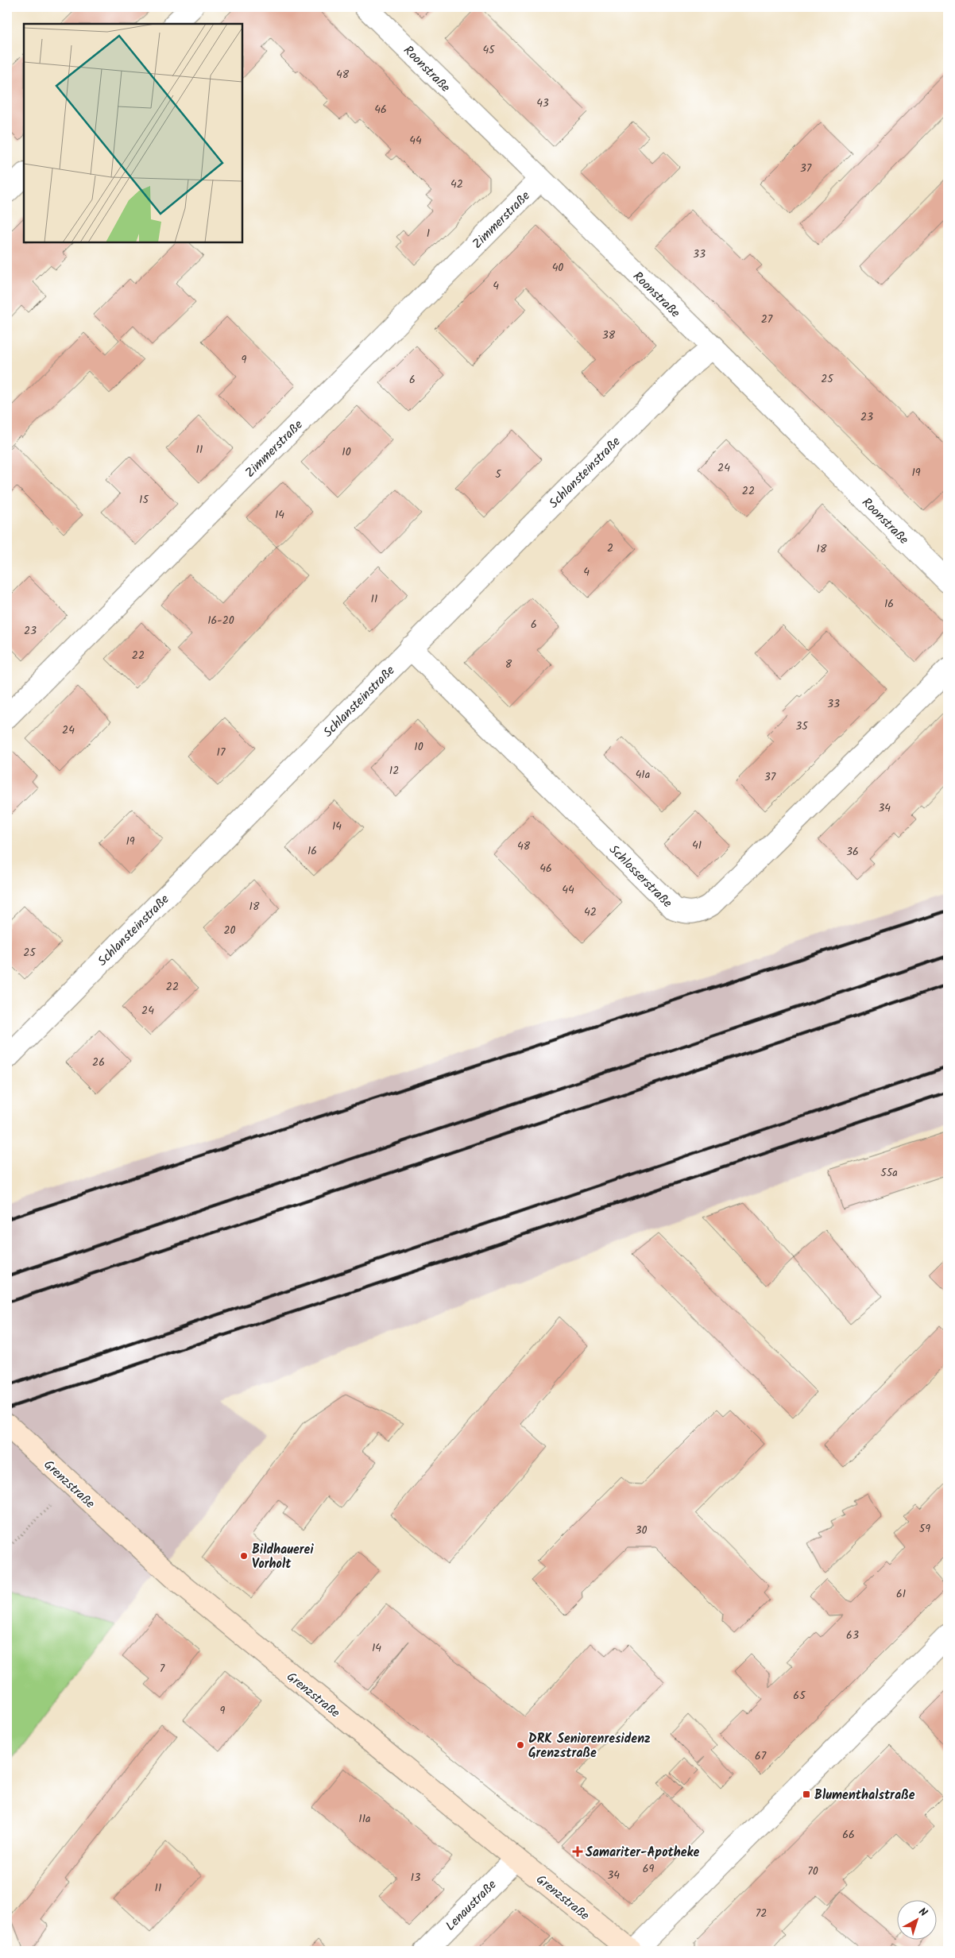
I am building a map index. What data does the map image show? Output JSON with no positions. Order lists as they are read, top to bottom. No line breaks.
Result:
{"streets":{"street":["Roonstraße","Zimmerstraße","Schlansteinstraße","Schlosserstraße","Grenzstraße","Lenaustraße"]},"crossings":[["Roonstraße","Zimmerstraße"],["Roonstraße","Schlansteinstraße"],["Schlansteinstraße","Schlosserstraße"],["Grenzstraße","Lenaustraße"]],"places":{"other":["Bildhauerei Vorholt","DRK Seniorenresidenz Grenzstraße"],"transit":["Blumenthalstraße"],"health":["Samariter-Apotheke"]},"house_numbers":["45","48","43","46","44","37","42","1","33","40","4","27","38","9","25","6","23","11","10","24","19","5","22","15","14","2","18","4","11","16","16-20","6","23","22","8","33","35","24","10","17","12","41a","37","34","14","19","41","48","16","36","46","44","18","42","20","25","22","24","26","55a","59","30","61","63","14","7","65","9","67","11a","66","69","70","34","13","11","72"],"north":"top right"}
